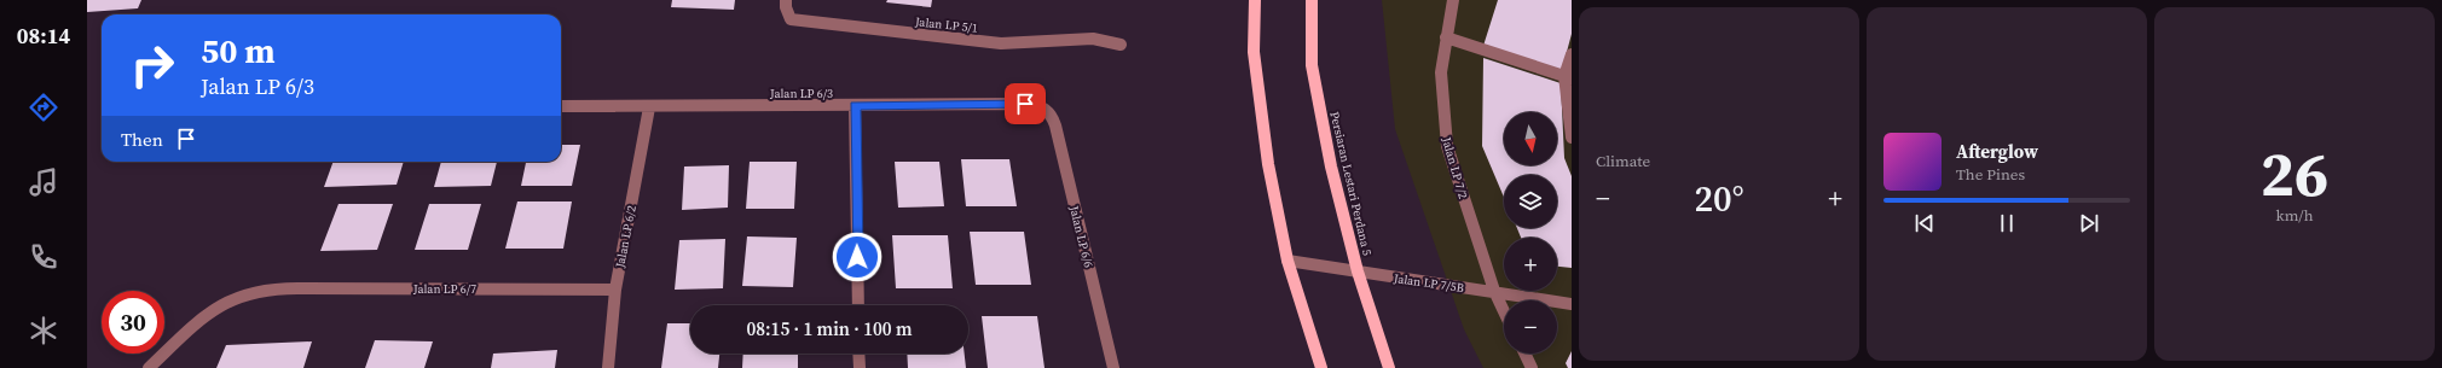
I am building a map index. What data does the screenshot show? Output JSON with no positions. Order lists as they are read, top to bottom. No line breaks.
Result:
{"streets":{"main road":["Persiaran Lestari Perdana 5"],"street":["Jalan LP 5/1","Jalan LP 6/3","Jalan LP 7/2","Jalan LP 6/2","Jalan LP 6/6","Jalan LP 7/5B","Jalan LP 6/7"]},"crossings":[["Jalan LP 6/3","Jalan LP 6/2"],["Jalan LP 6/3","Jalan LP 6/6"],["Jalan LP 7/2","Jalan LP 7/5B"],["Persiaran Lestari Perdana 5","Jalan LP 7/5B"],["Jalan LP 6/2","Jalan LP 6/7"]],"north":"bottom","page":{"tabs":"08:14","tile":["Climate",["26","km/h"]],"turn":["50 m","Jalan LP 6/3"],"map_buttons":["+","−"],"then":"Then","song":["Afterglow","The Pines"],"heat":["−","20°","+"],"limit":"30","trip":"08:15 · 1 min · 100 m"}}
